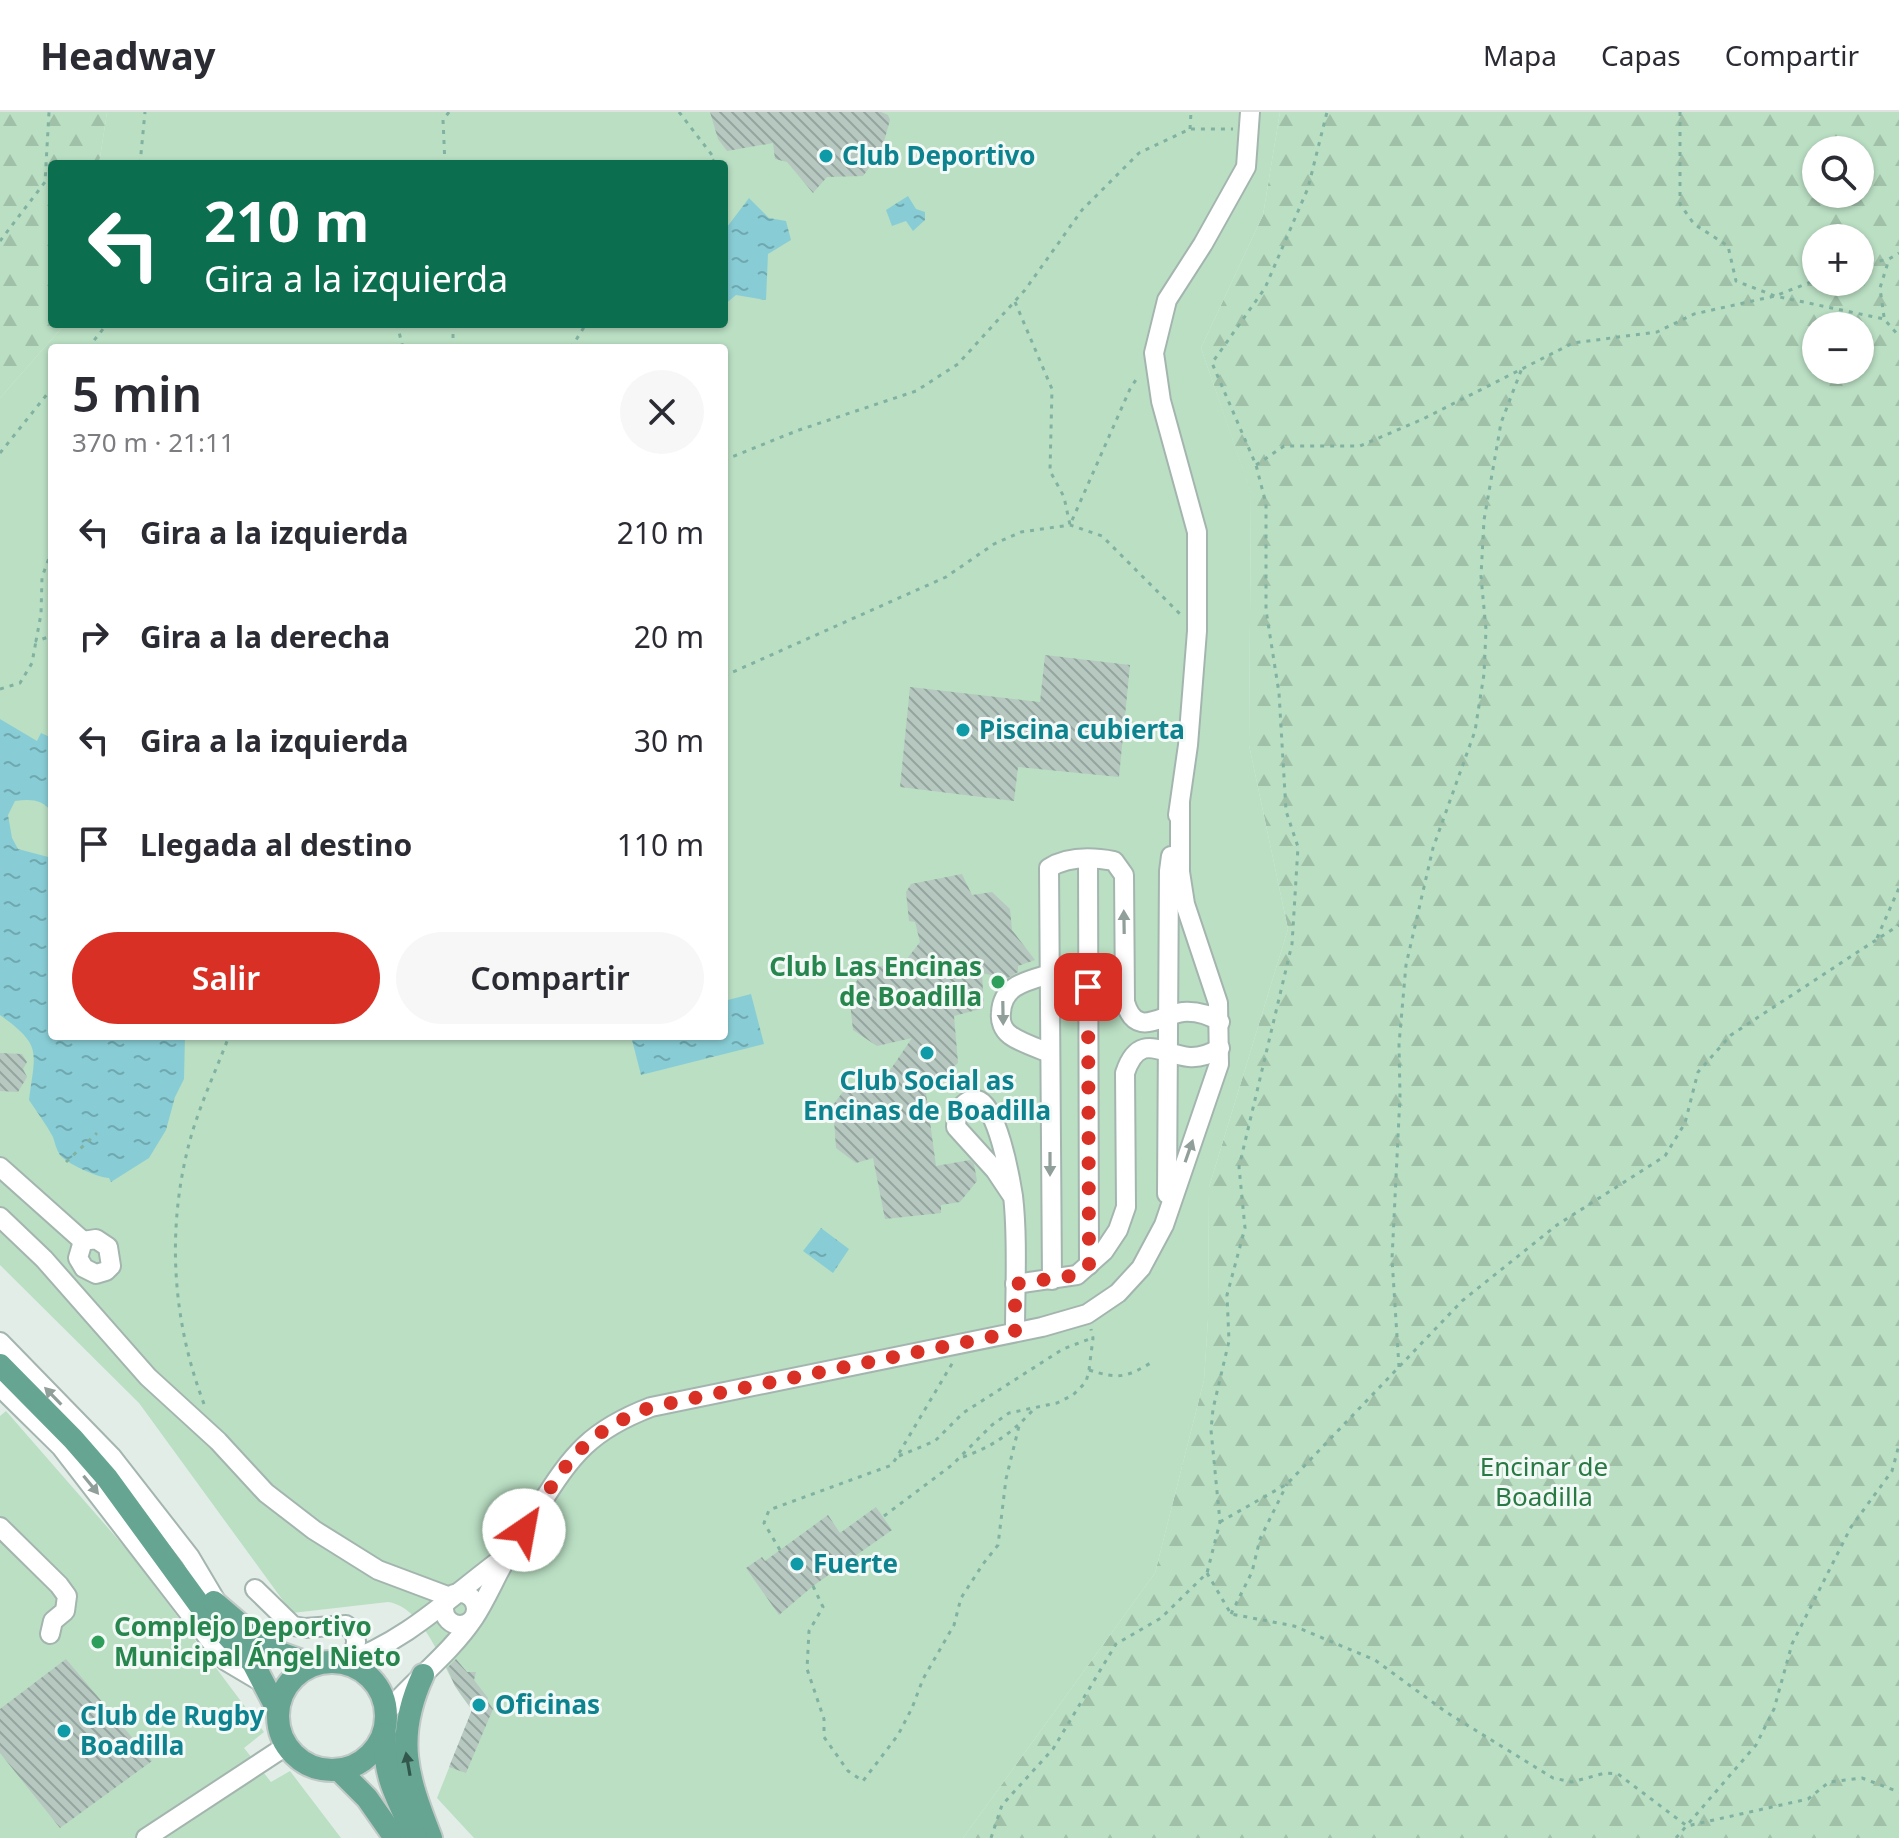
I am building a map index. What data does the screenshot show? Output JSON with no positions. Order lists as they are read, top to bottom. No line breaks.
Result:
{"parks":["Encinar de Boadilla"],"places":["Club Deportivo","Piscina cubierta","Club Las Encinas de Boadilla","Club Social as Encinas de Boadilla","Fuerte","Complejo Deportivo Municipal Ángel Nieto","Oficinas","Club de Rugby Boadilla"],"page":{"header":"Headway","nav":["Mapa","Capas","Compartir"],"map_buttons":["+","−"],"turn":["210 m","Gira a la izquierda"],"heading":["5 min","370 m · 21:11"],"list":[{"name":"Gira a la izquierda","value":"210 m"},{"name":"Gira a la derecha","value":"20 m"},{"name":"Gira a la izquierda","value":"30 m"},{"name":"Llegada al destino","value":"110 m"}],"buttons":["Salir","Compartir"]}}
